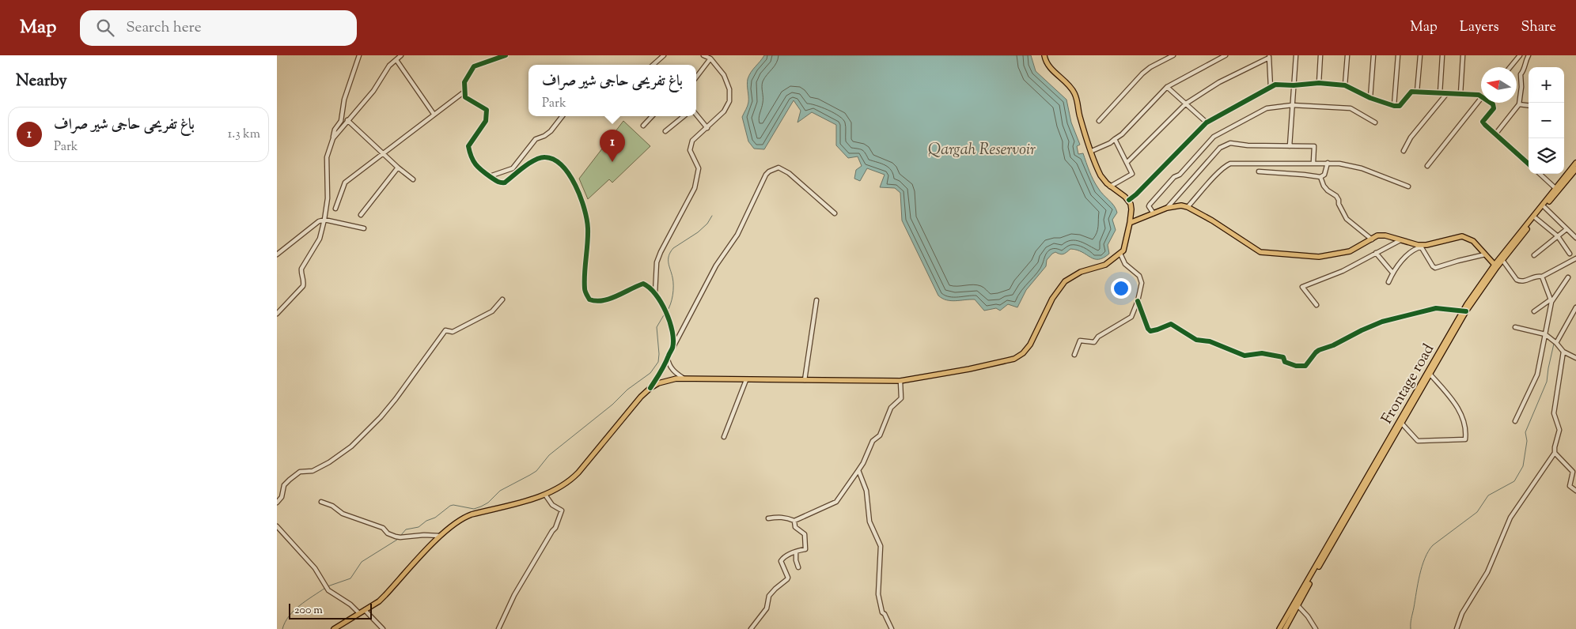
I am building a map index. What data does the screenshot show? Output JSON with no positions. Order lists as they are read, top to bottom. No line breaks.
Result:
{"streets":{"main road":["Frontage road"]},"water":["Qargah Reservoir"],"scale_bar":"200 m","north":"left","page":{"header":"Map","search":"Search here","nav":["Map","Layers","Share"],"heading":"Nearby","popup":["باغ تفریحی حاجی شیر صراف","Park"],"map_buttons":["+","−"],"list":[{"mark":"1","name":"باغ تفریحی حاجی شیر صراف","note":"Park","value":"1.3 km"}],"pins":"1","scale":"200 m"}}
